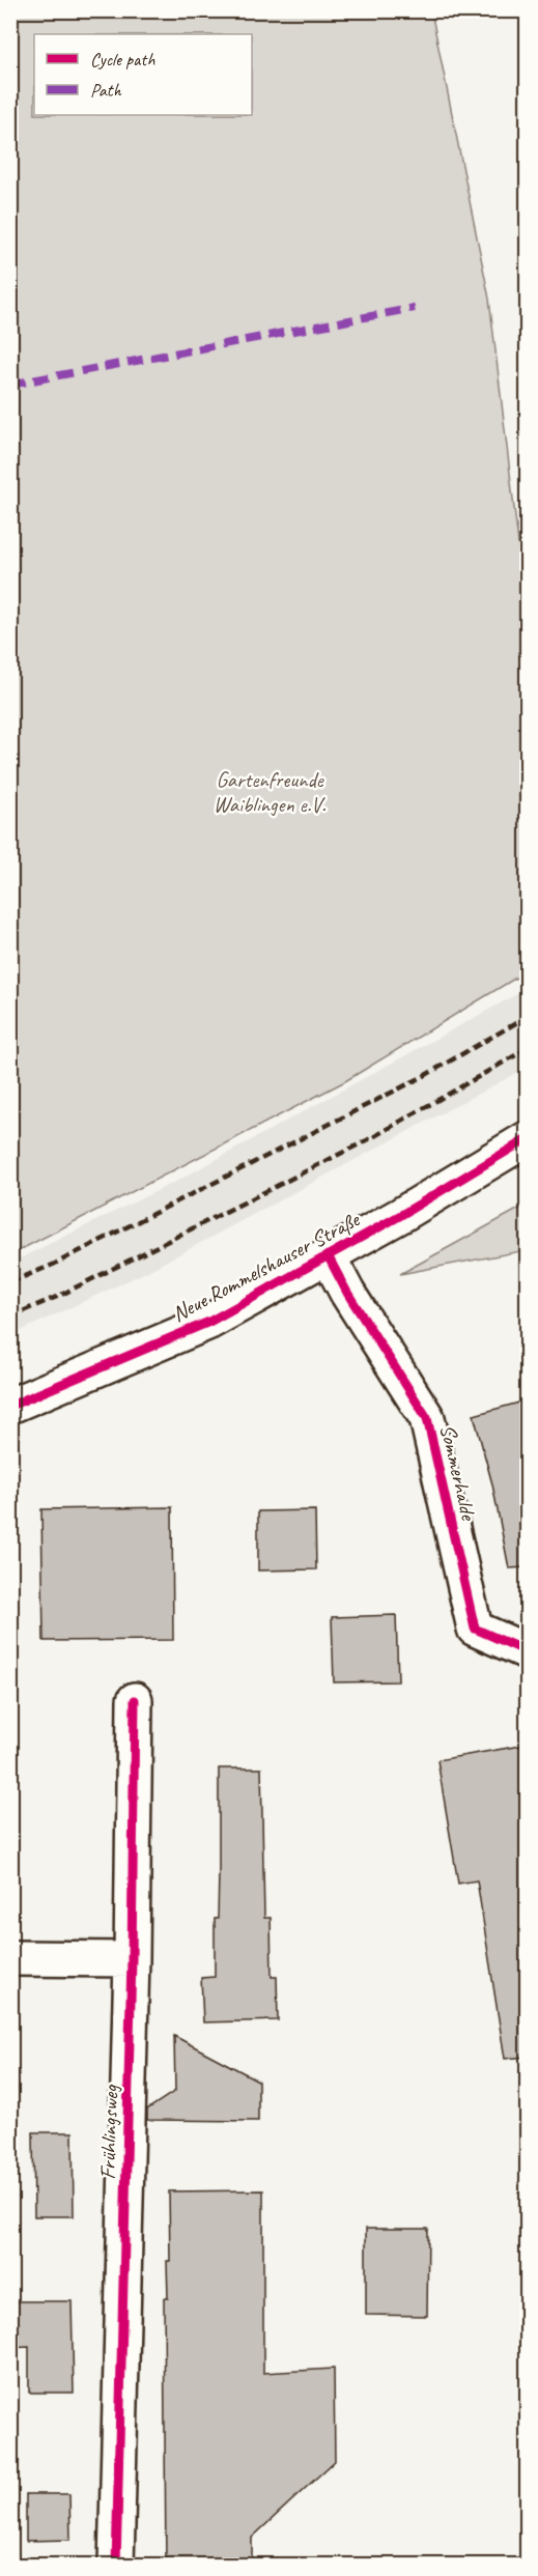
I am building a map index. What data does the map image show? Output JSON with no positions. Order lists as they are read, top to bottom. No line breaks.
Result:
{"streets":{"street":["Neue Rommelshauser Straße","Sommerhalde","Frühlingsweg"]},"crossings":[["Neue Rommelshauser Straße","Sommerhalde"]],"parks":["Gartenfreunde Waiblingen e.V."],"legend":["Cycle path","Path"]}
